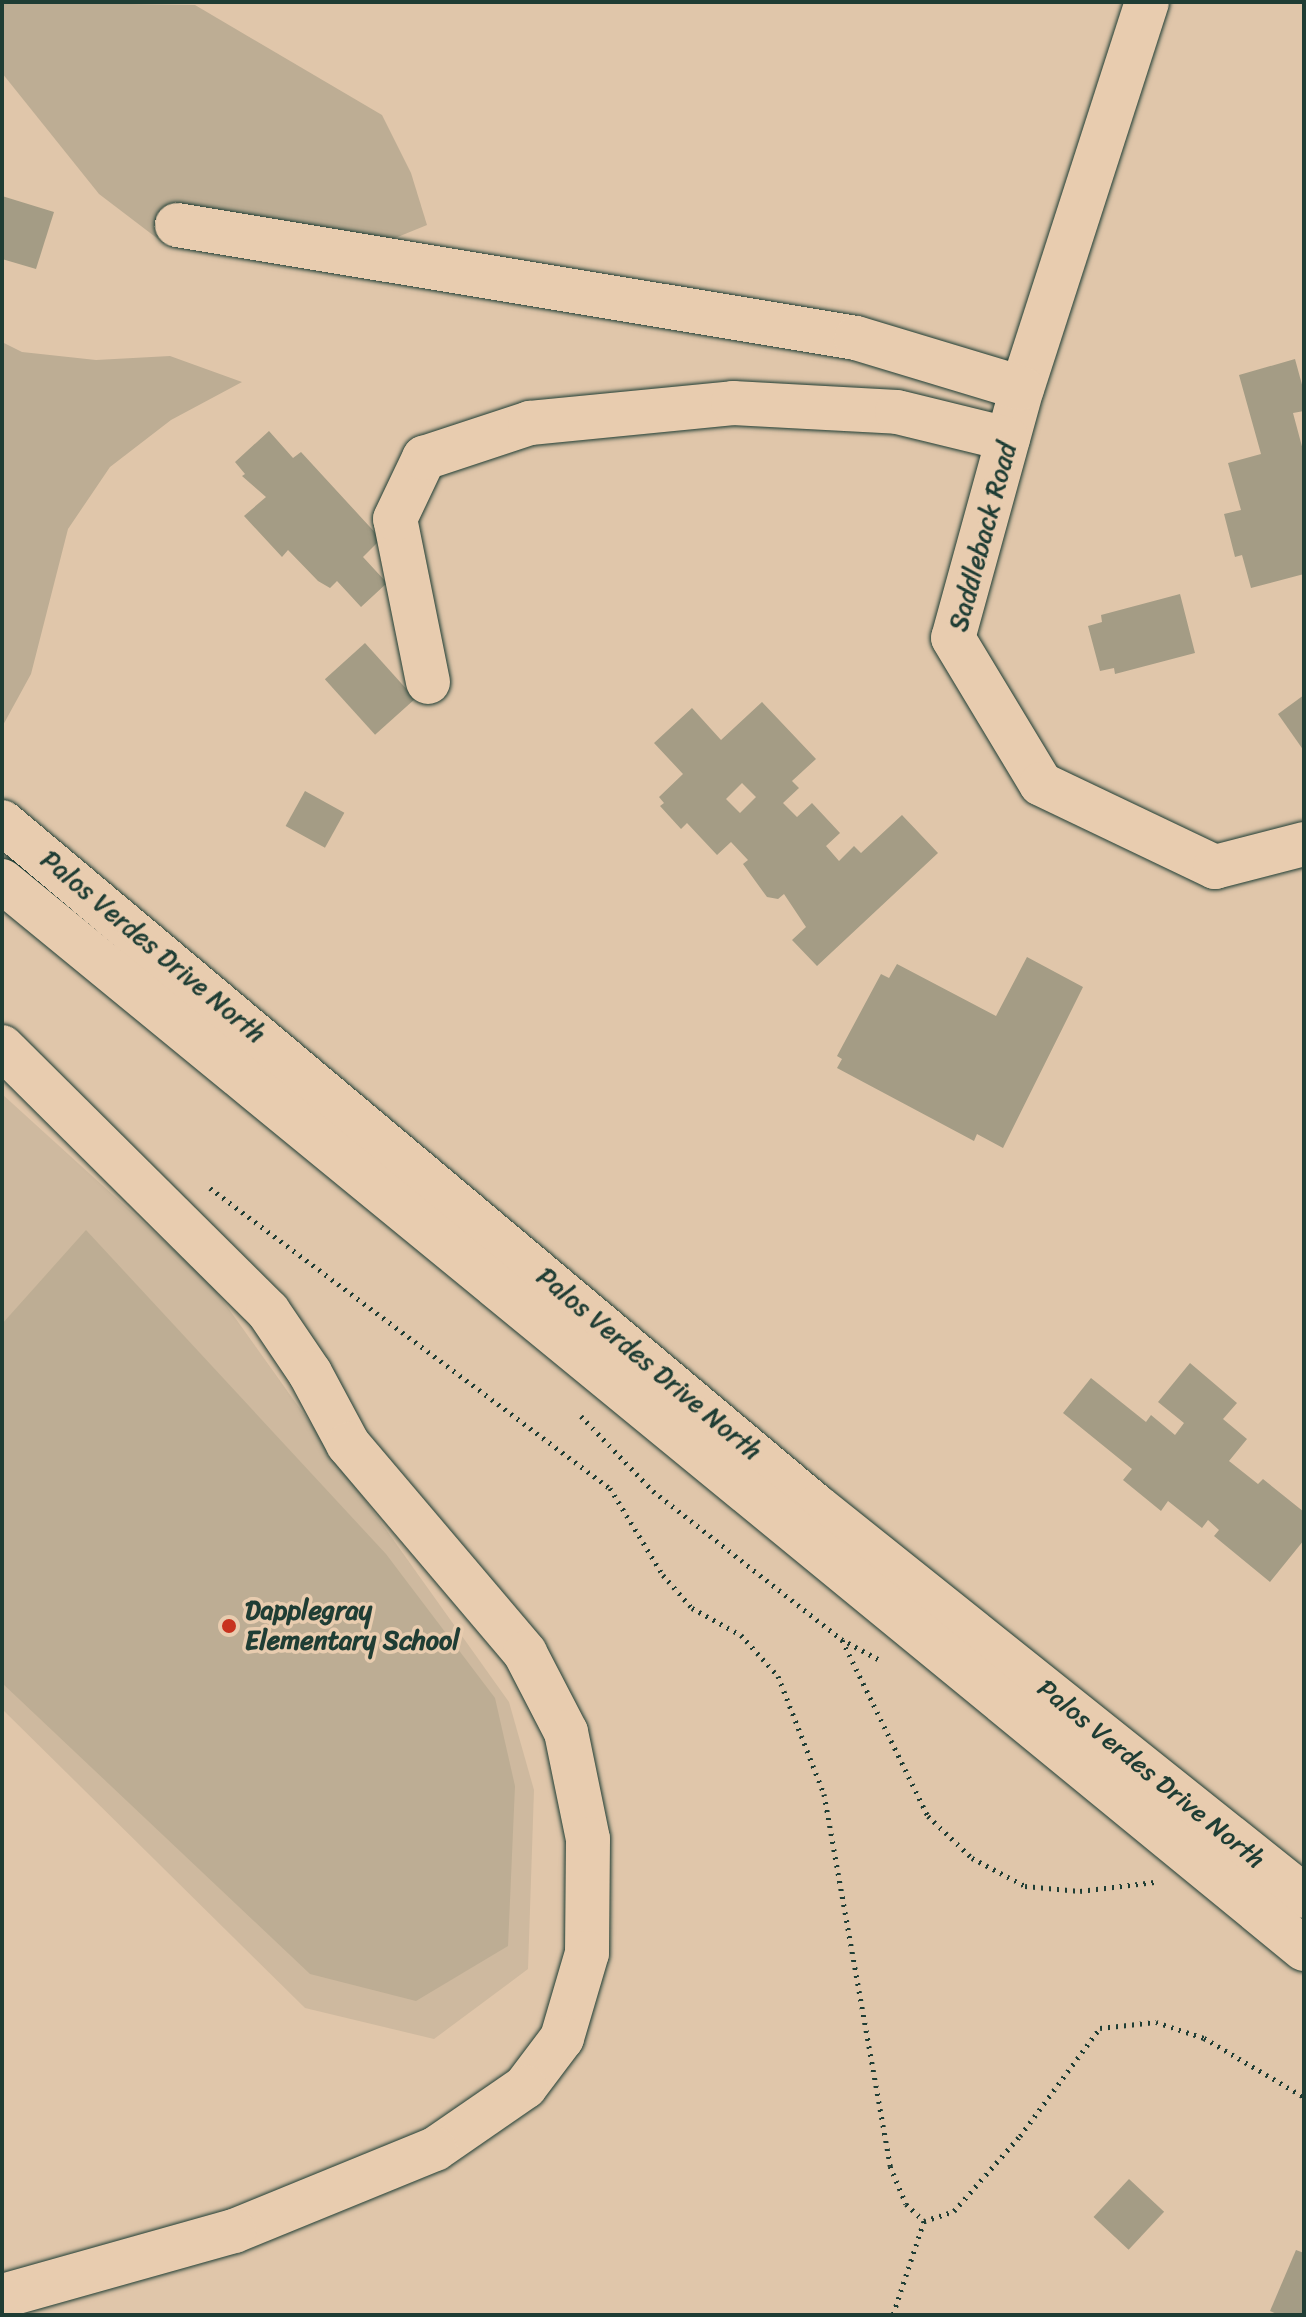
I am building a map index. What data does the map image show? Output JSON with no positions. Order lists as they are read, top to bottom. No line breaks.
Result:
{"streets":{"main road":["Saddleback Road","Palos Verdes Drive North"]},"places":["Dapplegray Elementary School"]}
